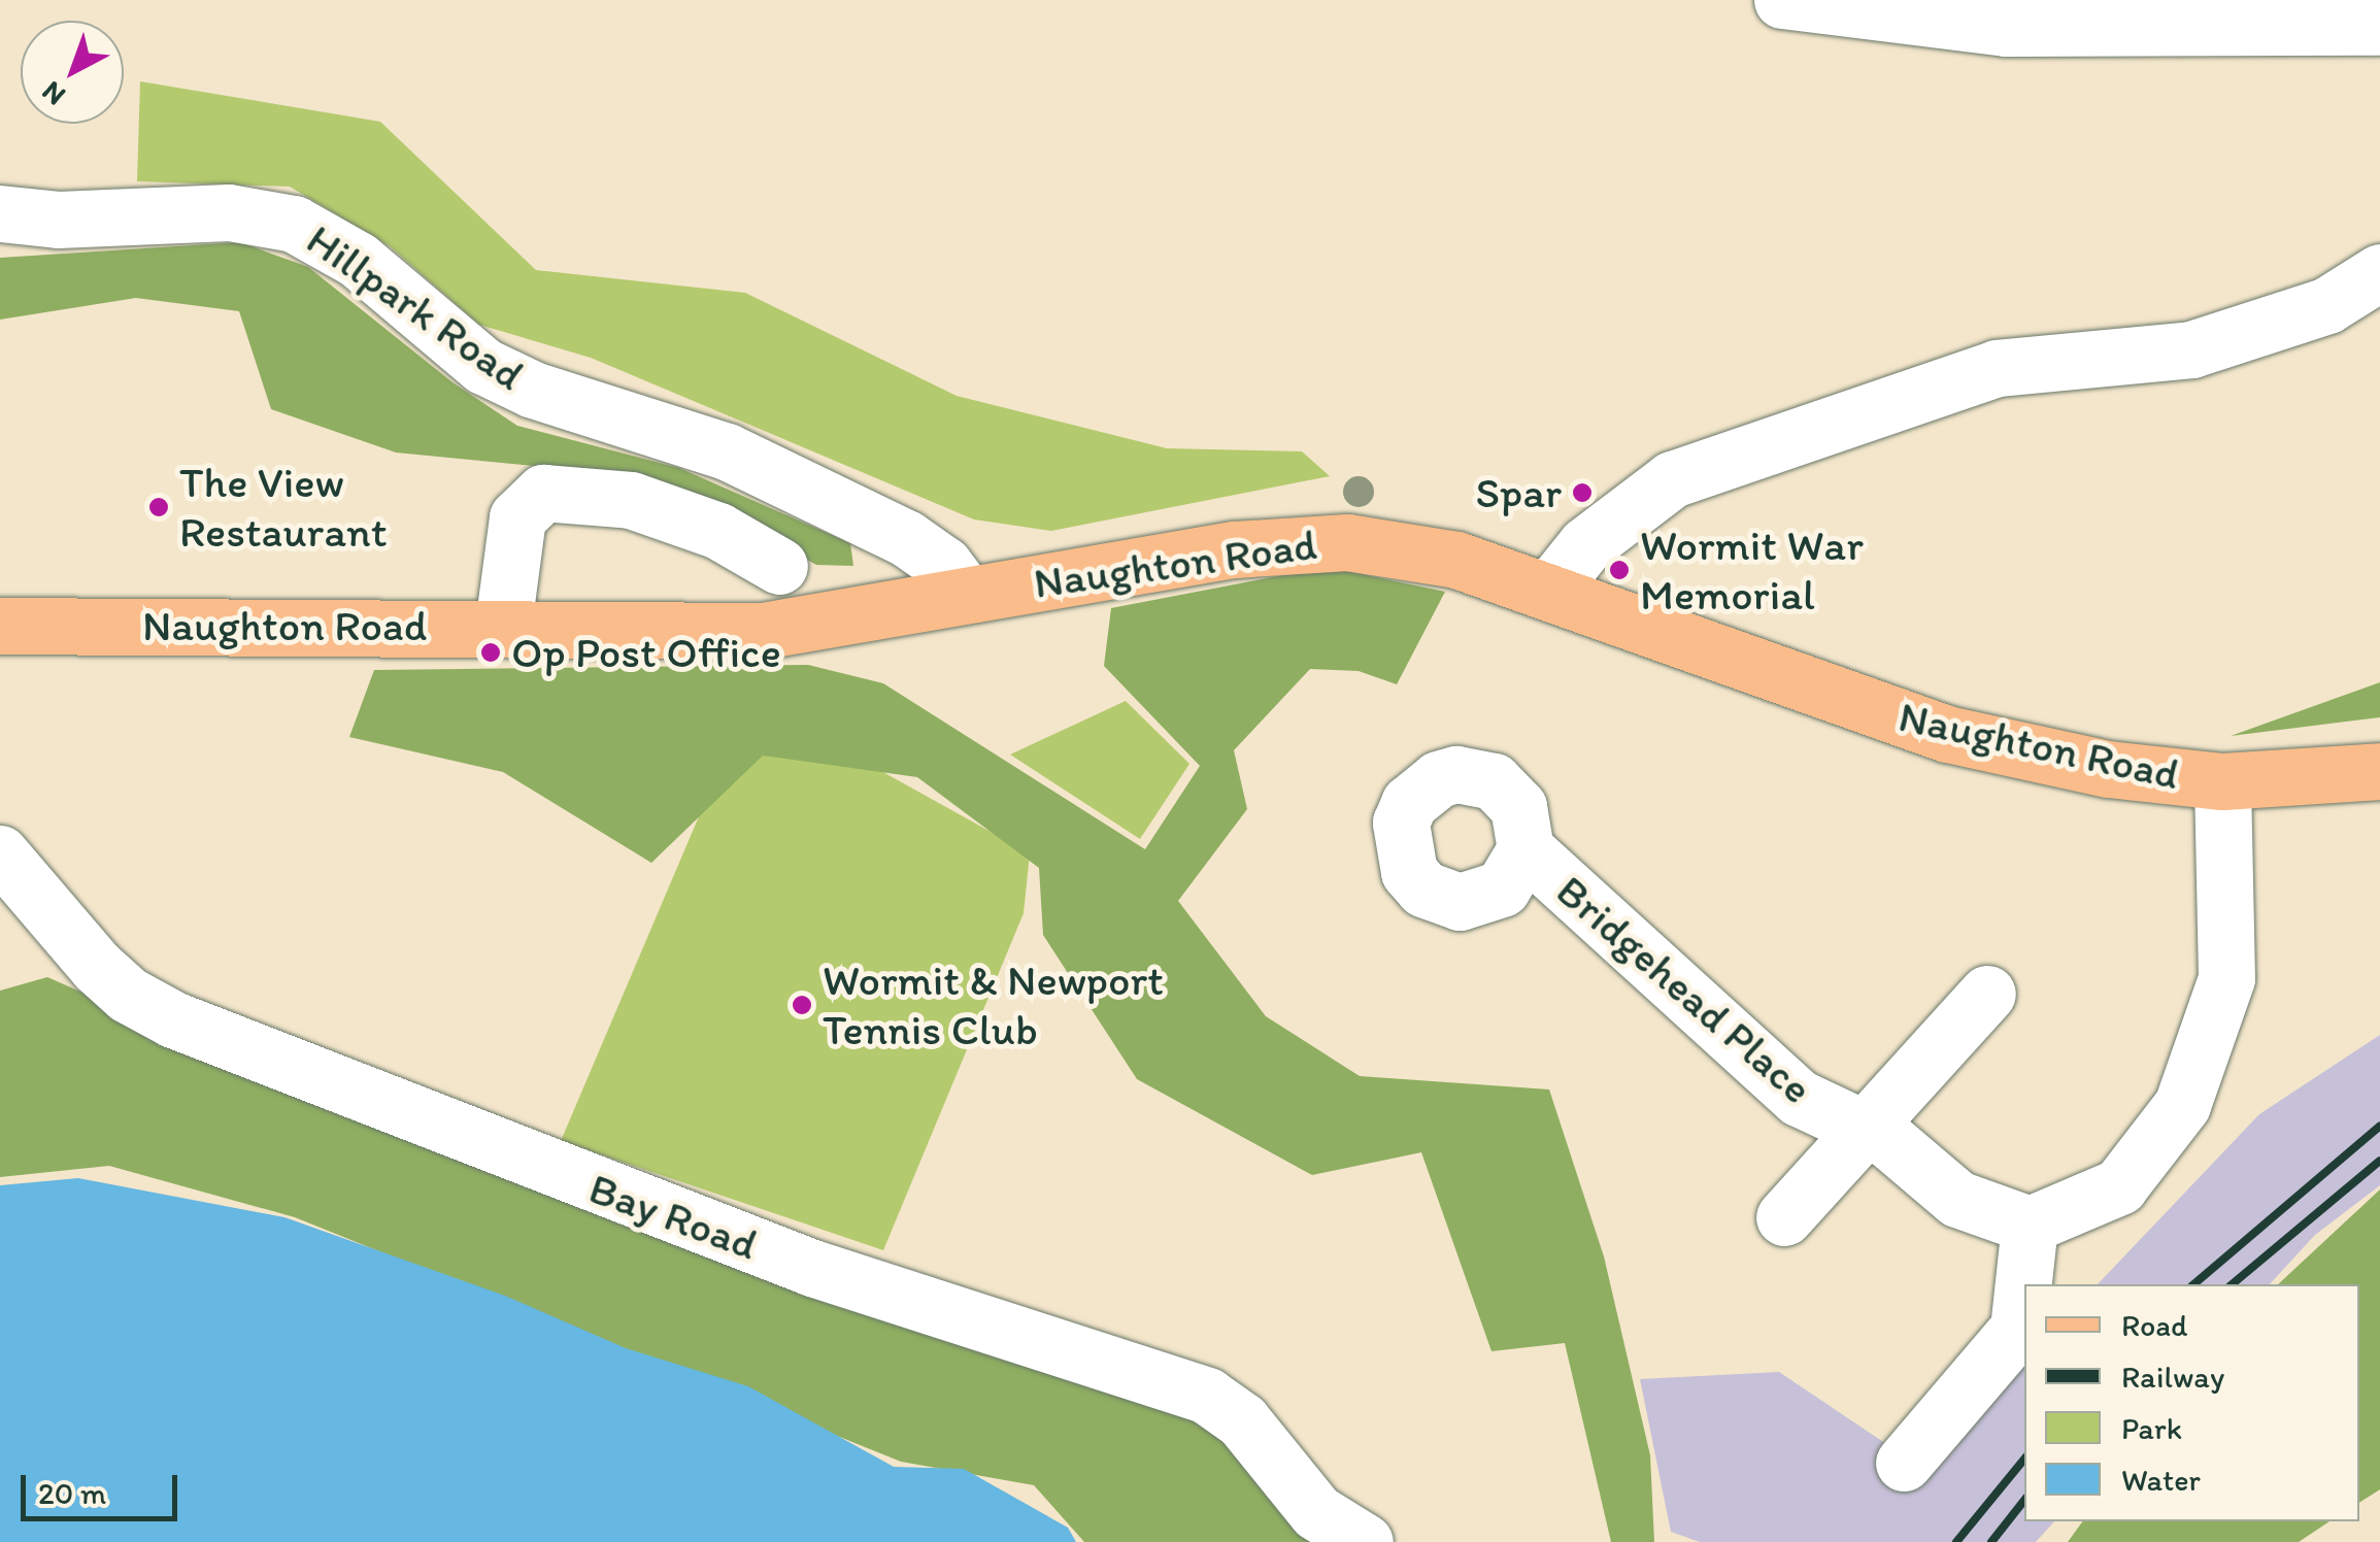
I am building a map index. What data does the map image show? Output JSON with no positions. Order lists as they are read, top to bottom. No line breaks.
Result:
{"streets":{"main road":["Naughton Road"],"street":["Hillpark Road","Bridgehead Place","Bay Road"]},"crossings":[["Hillpark Road","Naughton Road"]],"places":["Spar","The View Restaurant","Wormit War Memorial","Op Post Office","Wormit & Newport Tennis Club"],"legend":["Road","Railway","Park","Water"],"scale_bar":"20 m","north":"bottom left"}
